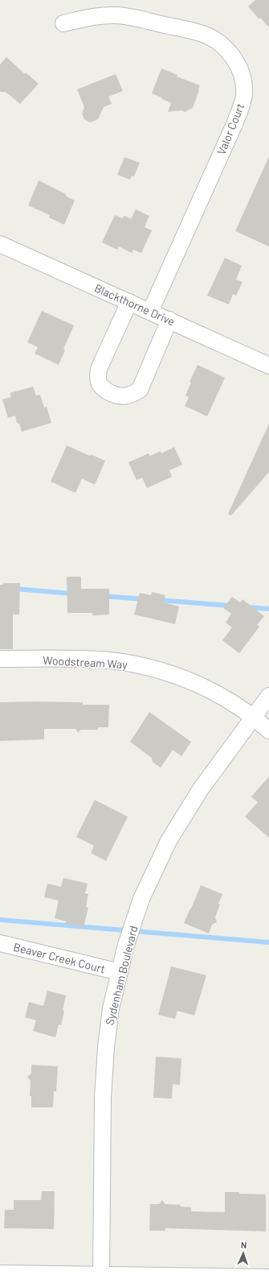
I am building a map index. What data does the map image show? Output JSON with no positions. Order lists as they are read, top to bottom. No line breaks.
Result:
{"streets":{"street":["Valor Court","Blackthorne Drive","Woodstream Way","Beaver Creek Court","Sydenham Boulevard"]},"crossings":[["Valor Court","Blackthorne Drive"],["Woodstream Way","Sydenham Boulevard"],["Beaver Creek Court","Sydenham Boulevard"]],"north":"top"}
